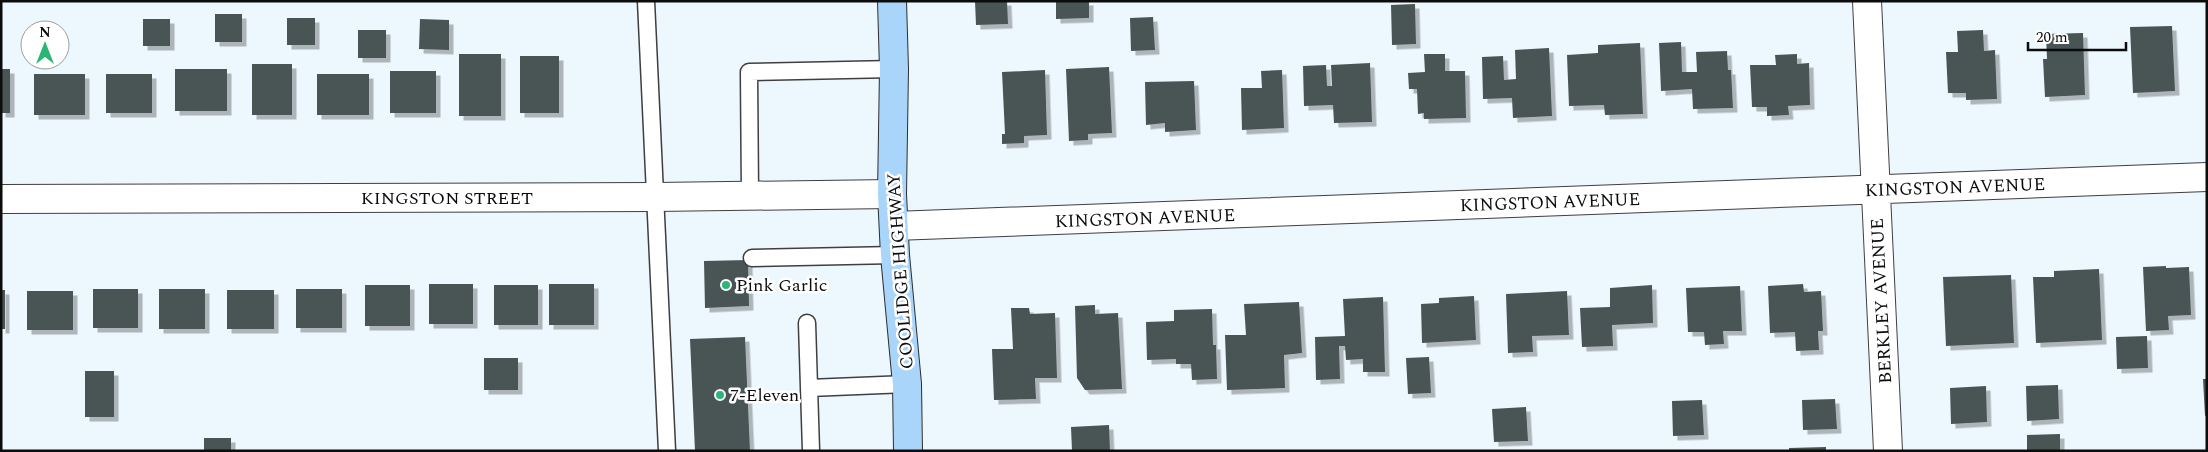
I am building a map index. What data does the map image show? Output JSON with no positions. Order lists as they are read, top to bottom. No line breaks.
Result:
{"streets":{"main road":["COOLIDGE HIGHWAY"],"street":["KINGSTON AVENUE","KINGSTON STREET","BERKLEY AVENUE"]},"crossings":[["KINGSTON AVENUE","COOLIDGE HIGHWAY"],["KINGSTON AVENUE","BERKLEY AVENUE"],["KINGSTON STREET","COOLIDGE HIGHWAY"]],"places":["Pink Garlic","7-Eleven"],"scale_bar":"20 m","north":"top"}
